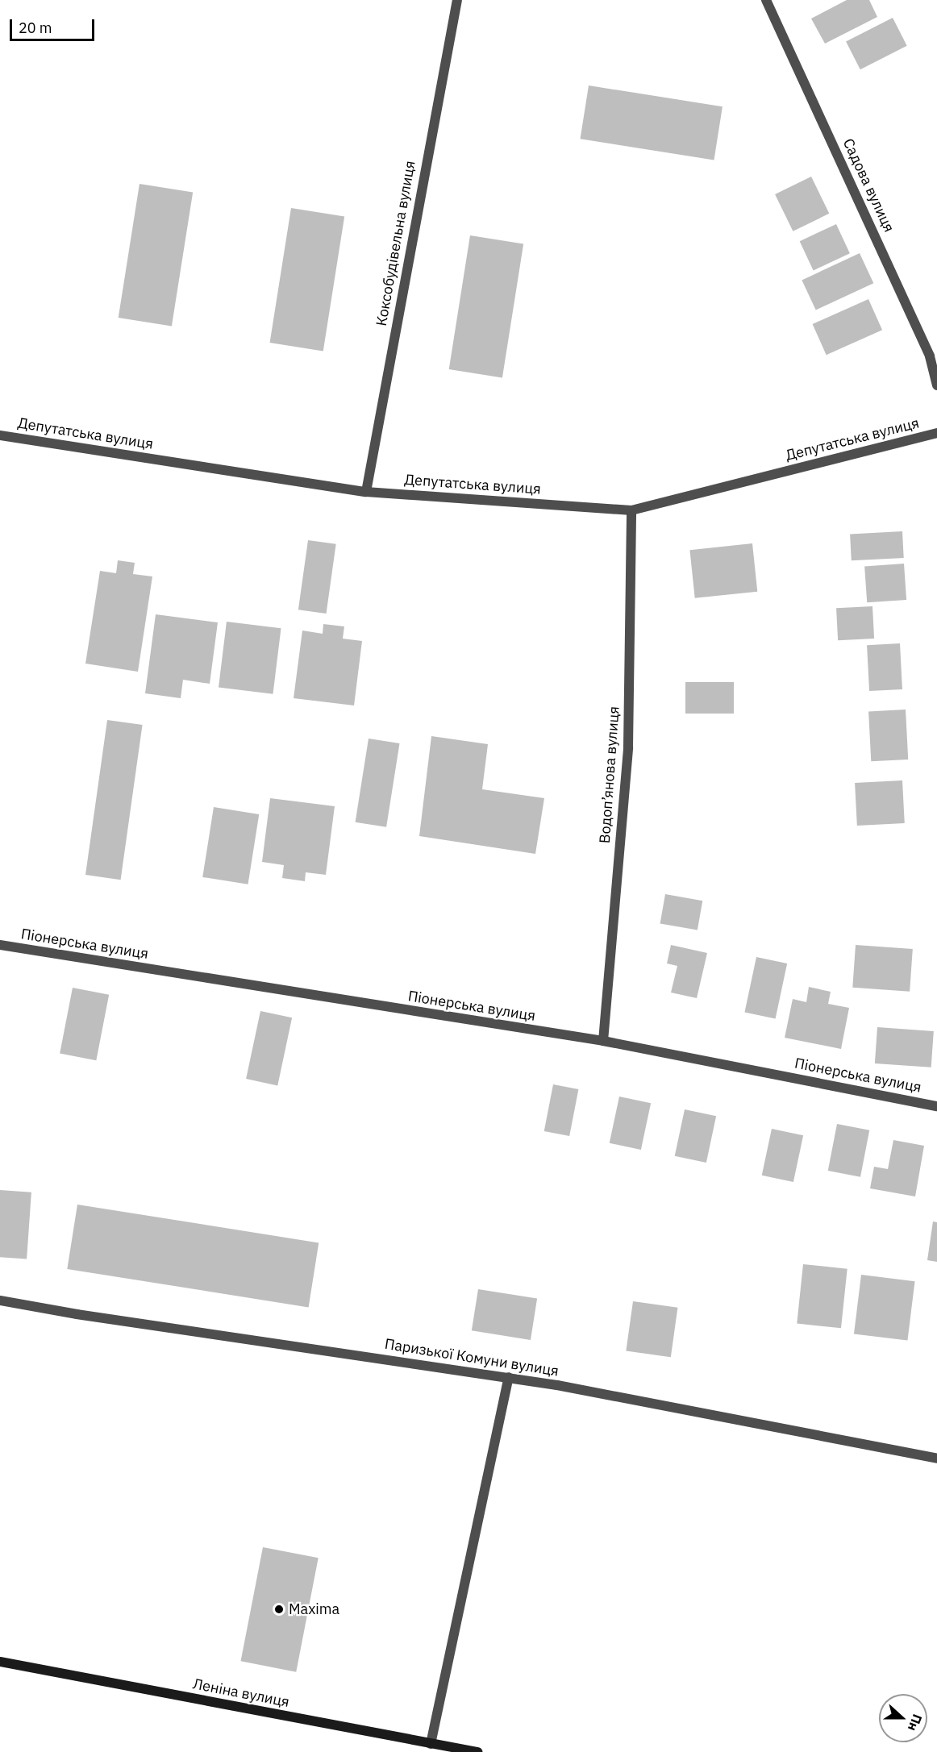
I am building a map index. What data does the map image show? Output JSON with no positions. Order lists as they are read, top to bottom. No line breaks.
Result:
{"streets":{"main road":["Леніна вулиця"],"street":["Садова вулиця","Коксобудівельна вулиця","Депутатська вулиця","Водоп’янова вулиця","Піонерська вулиця","Паризької Комуни вулиця"]},"crossings":[["Коксобудівельна вулиця","Депутатська вулиця"],["Депутатська вулиця","Водоп’янова вулиця"],["Водоп’янова вулиця","Піонерська вулиця"]],"places":["Maxima"],"scale_bar":"20 m","north":"right"}
